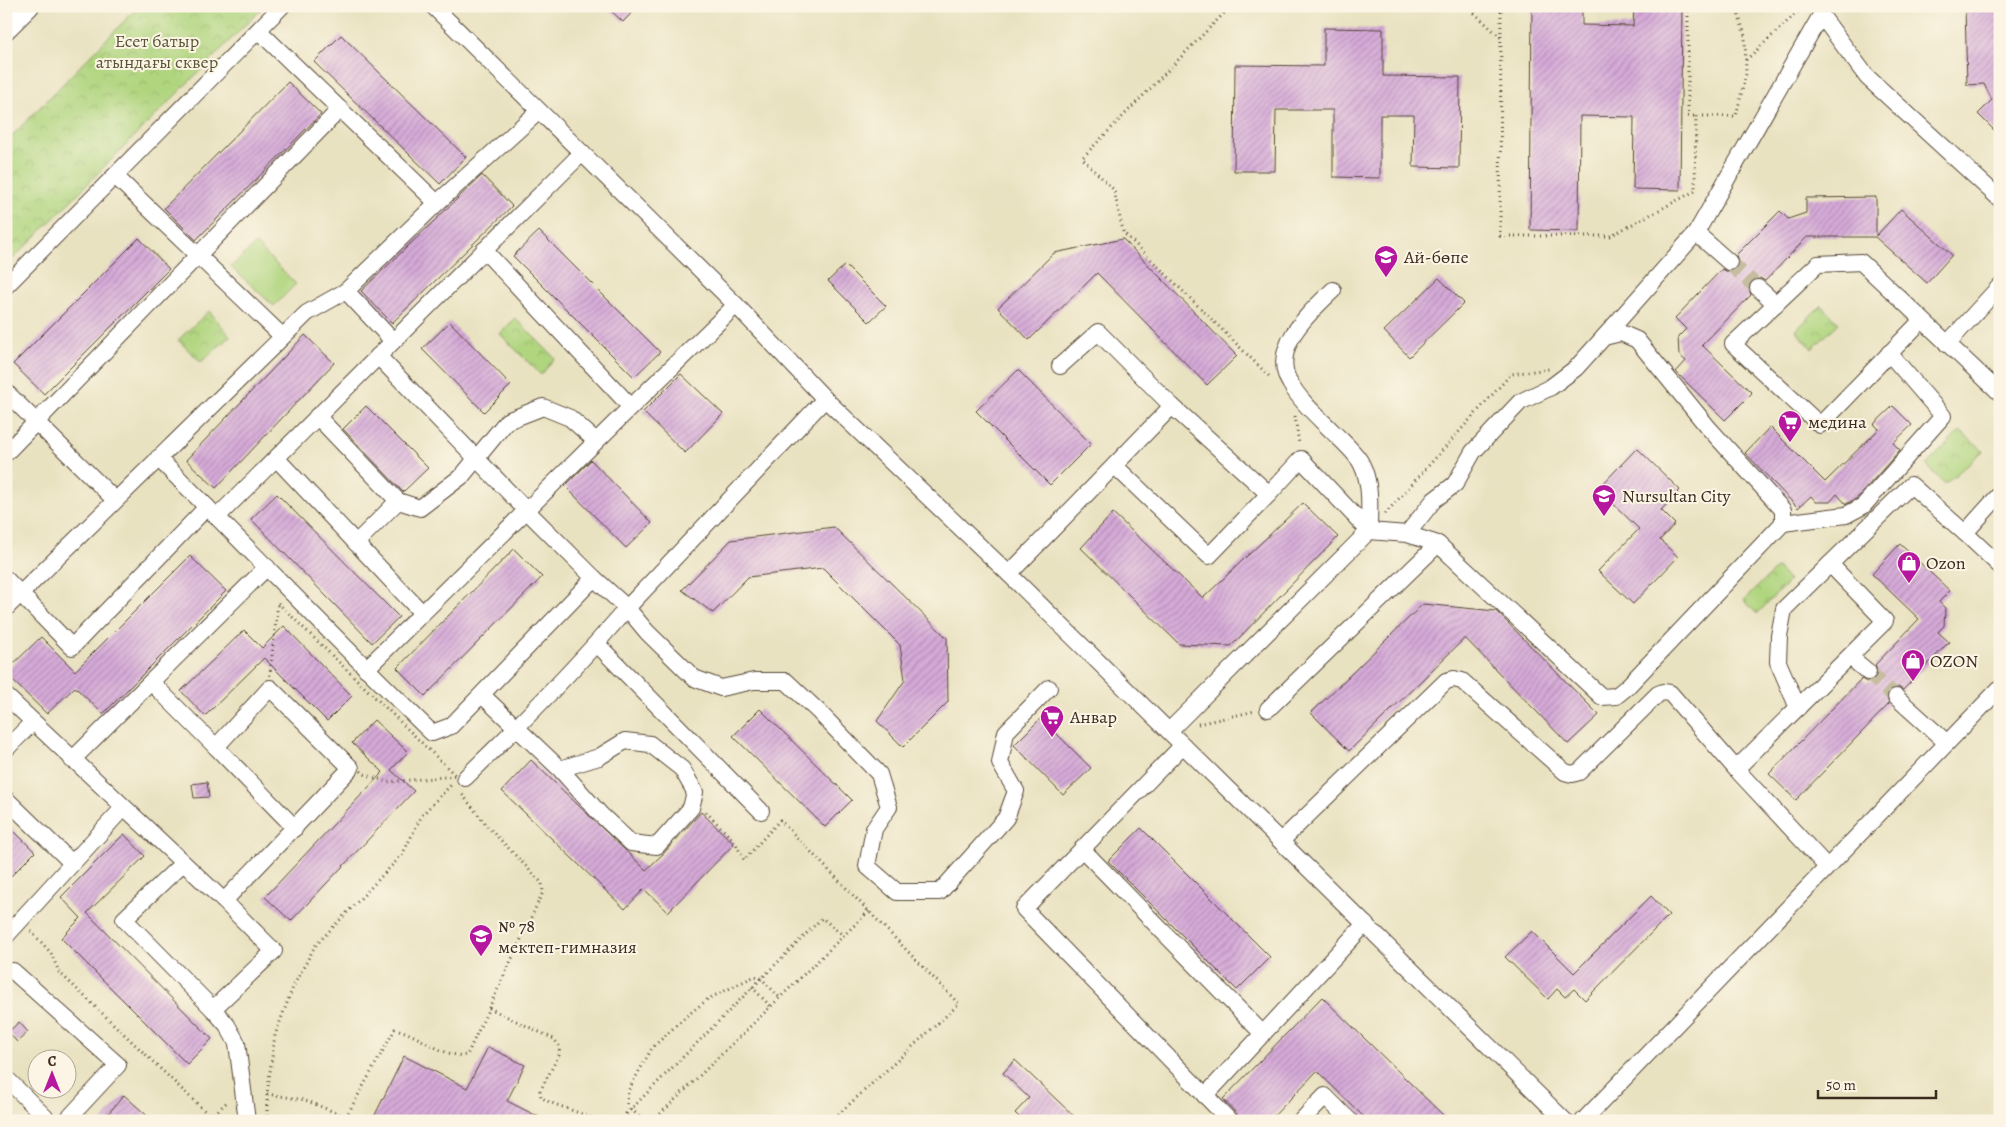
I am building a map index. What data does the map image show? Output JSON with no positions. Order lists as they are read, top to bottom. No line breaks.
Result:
{"parks":["Есет батыр атындағы сквер"],"places":{"school or university":["Ай-бөпе","Nursultan City","№ 78 мектеп-гимназия"],"supermarket":["медина","Анвар"],"shop":["Ozon","OZON"]},"scale_bar":"50 m","north":"top"}
